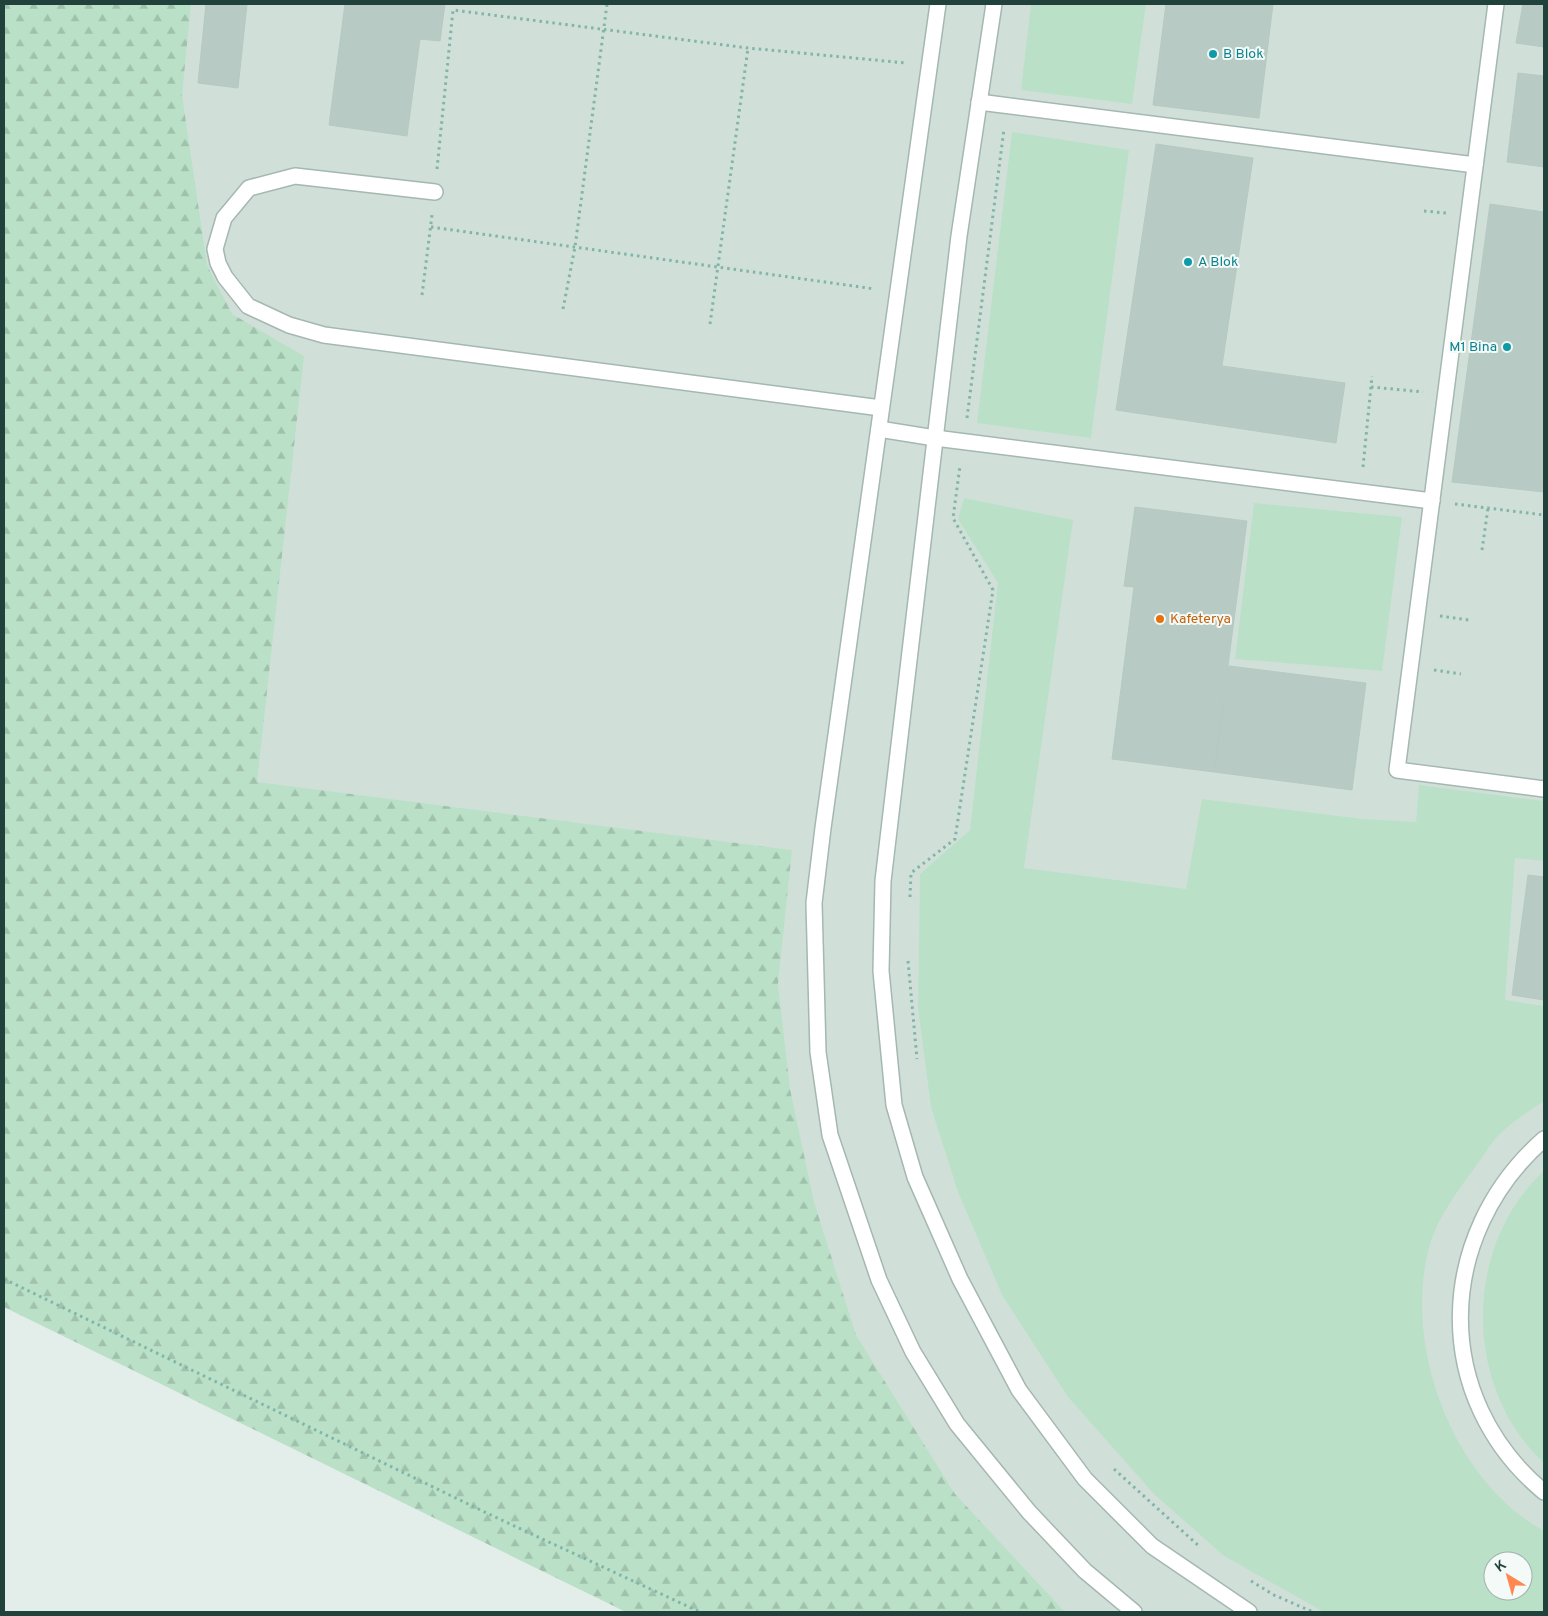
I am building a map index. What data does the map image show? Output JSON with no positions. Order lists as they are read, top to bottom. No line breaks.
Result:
{"places":["B Blok","A Blok","M1 Bina","Kafeterya"],"north":"top left"}
